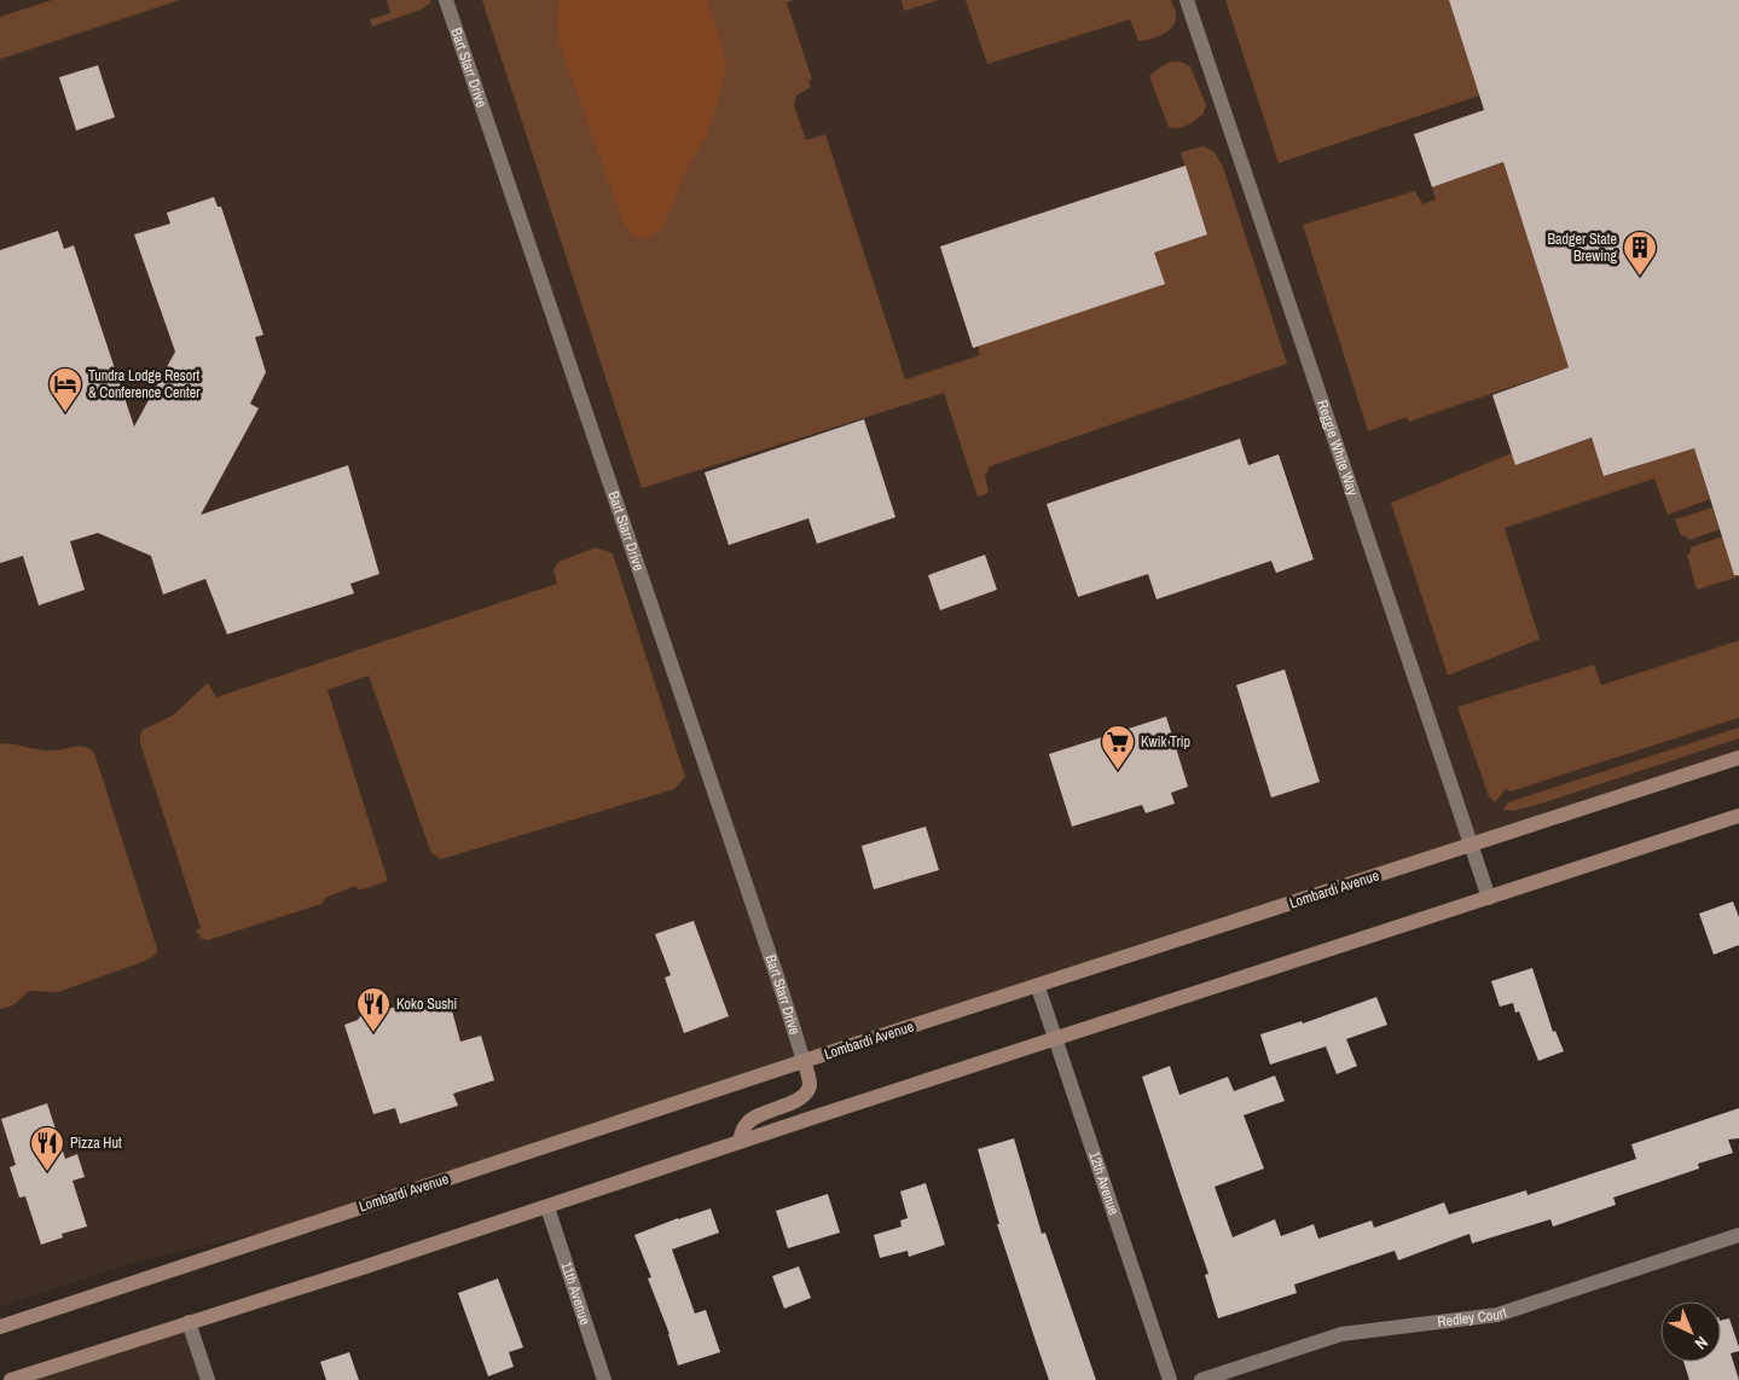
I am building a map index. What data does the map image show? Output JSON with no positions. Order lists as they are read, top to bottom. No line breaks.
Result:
{"streets":{"main road":["Lombardi Avenue"],"street":["Bart Starr Drive","Reggie White Way","12th Avenue","11th Avenue","Redley Court"]},"crossings":[["Bart Starr Drive","Lombardi Avenue"],["Reggie White Way","Lombardi Avenue"],["Lombardi Avenue","12th Avenue"]],"places":{"building":["Badger State Brewing"],"hotel":["Tundra Lodge Resort & Conference Center"],"supermarket":["Kwik Trip"],"restaurant":["Koko Sushi","Pizza Hut"]},"north":"bottom right"}
